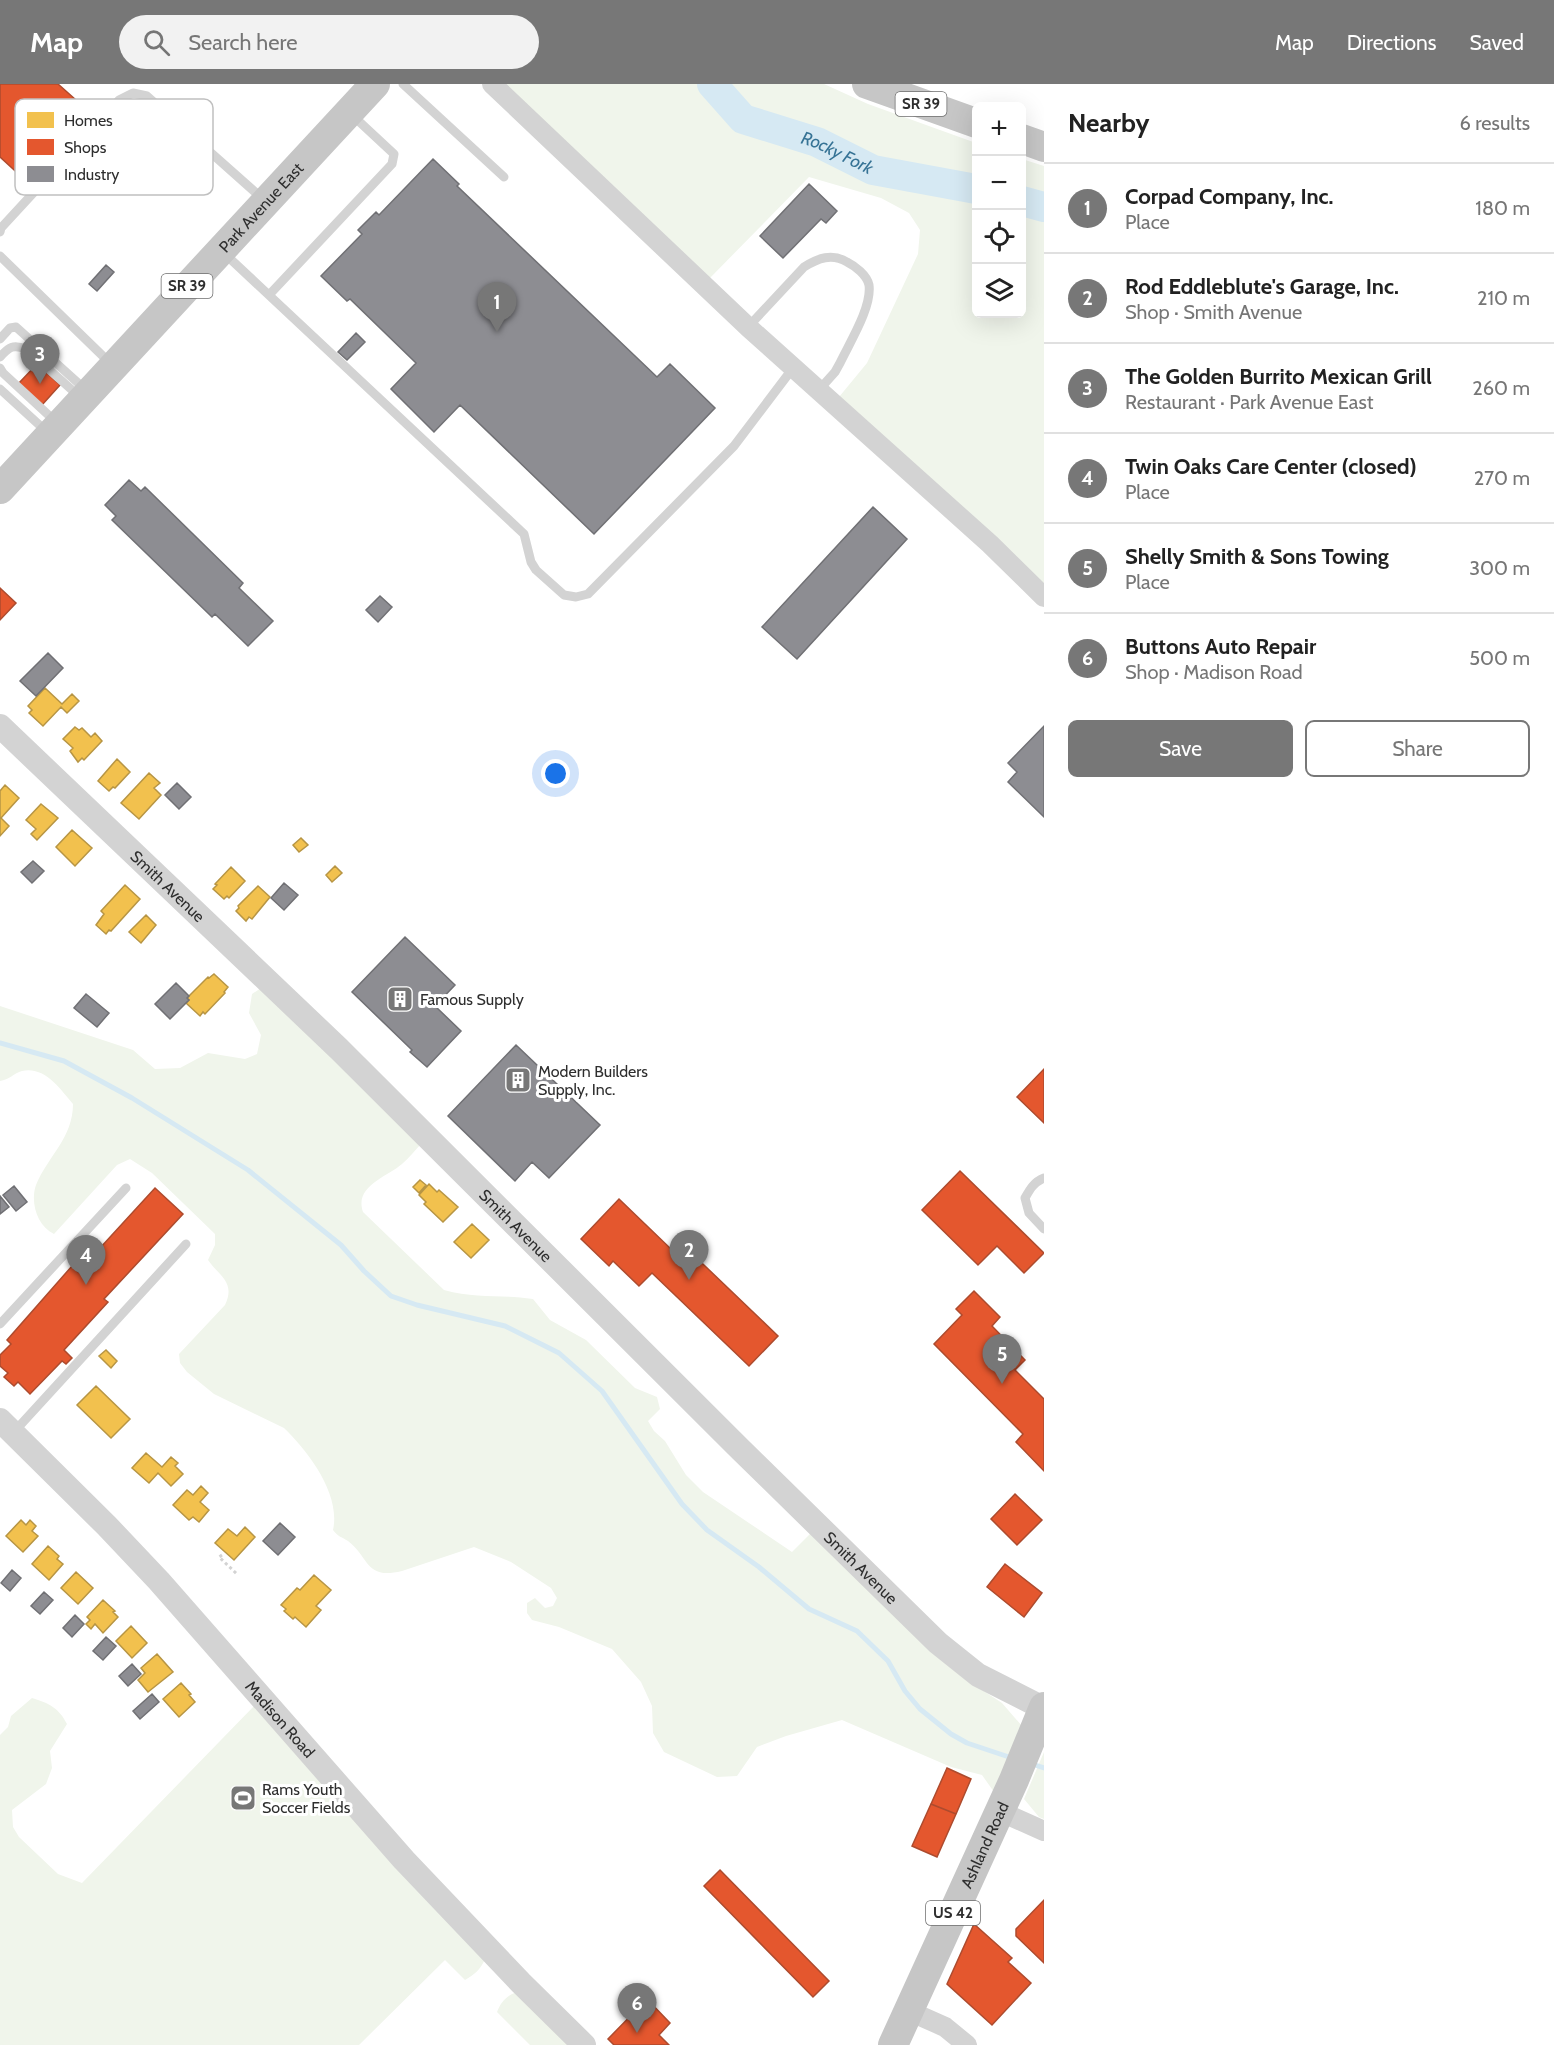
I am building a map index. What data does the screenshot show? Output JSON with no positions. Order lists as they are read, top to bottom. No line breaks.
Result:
{"streets":{"main road":["SR 39","Park Avenue East","Ashland Road","US 42"],"street":["Smith Avenue","Madison Road"]},"crossings":[["Smith Avenue","Ashland Road"]],"water":["Rocky Fork"],"places":{"building":["Famous Supply","Modern Builders Supply, Inc."],"sports":["Rams Youth Soccer Fields"]},"legend":["Homes","Shops","Industry"],"page":{"header":"Map","search":"Search here","nav":["Map","Directions","Saved"],"heading":["Nearby","6 results"],"map_buttons":["+","−"],"list":[{"mark":"1","name":"Corpad Company, Inc.","note":"Place","value":"180 m"},{"mark":"2","name":"Rod Eddleblute's Garage, Inc.","note":"Shop · Smith Avenue","value":"210 m"},{"mark":"3","name":"The Golden Burrito Mexican Grill","note":"Restaurant · Park Avenue East","value":"260 m"},{"mark":"4","name":"Twin Oaks Care Center (closed)","note":"Place","value":"270 m"},{"mark":"5","name":"Shelly Smith & Sons Towing","note":"Place","value":"300 m"},{"mark":"6","name":"Buttons Auto Repair","note":"Shop · Madison Road","value":"500 m"}],"pins":["1","3","2","4","5","6"],"buttons":["Save","Share"]}}
